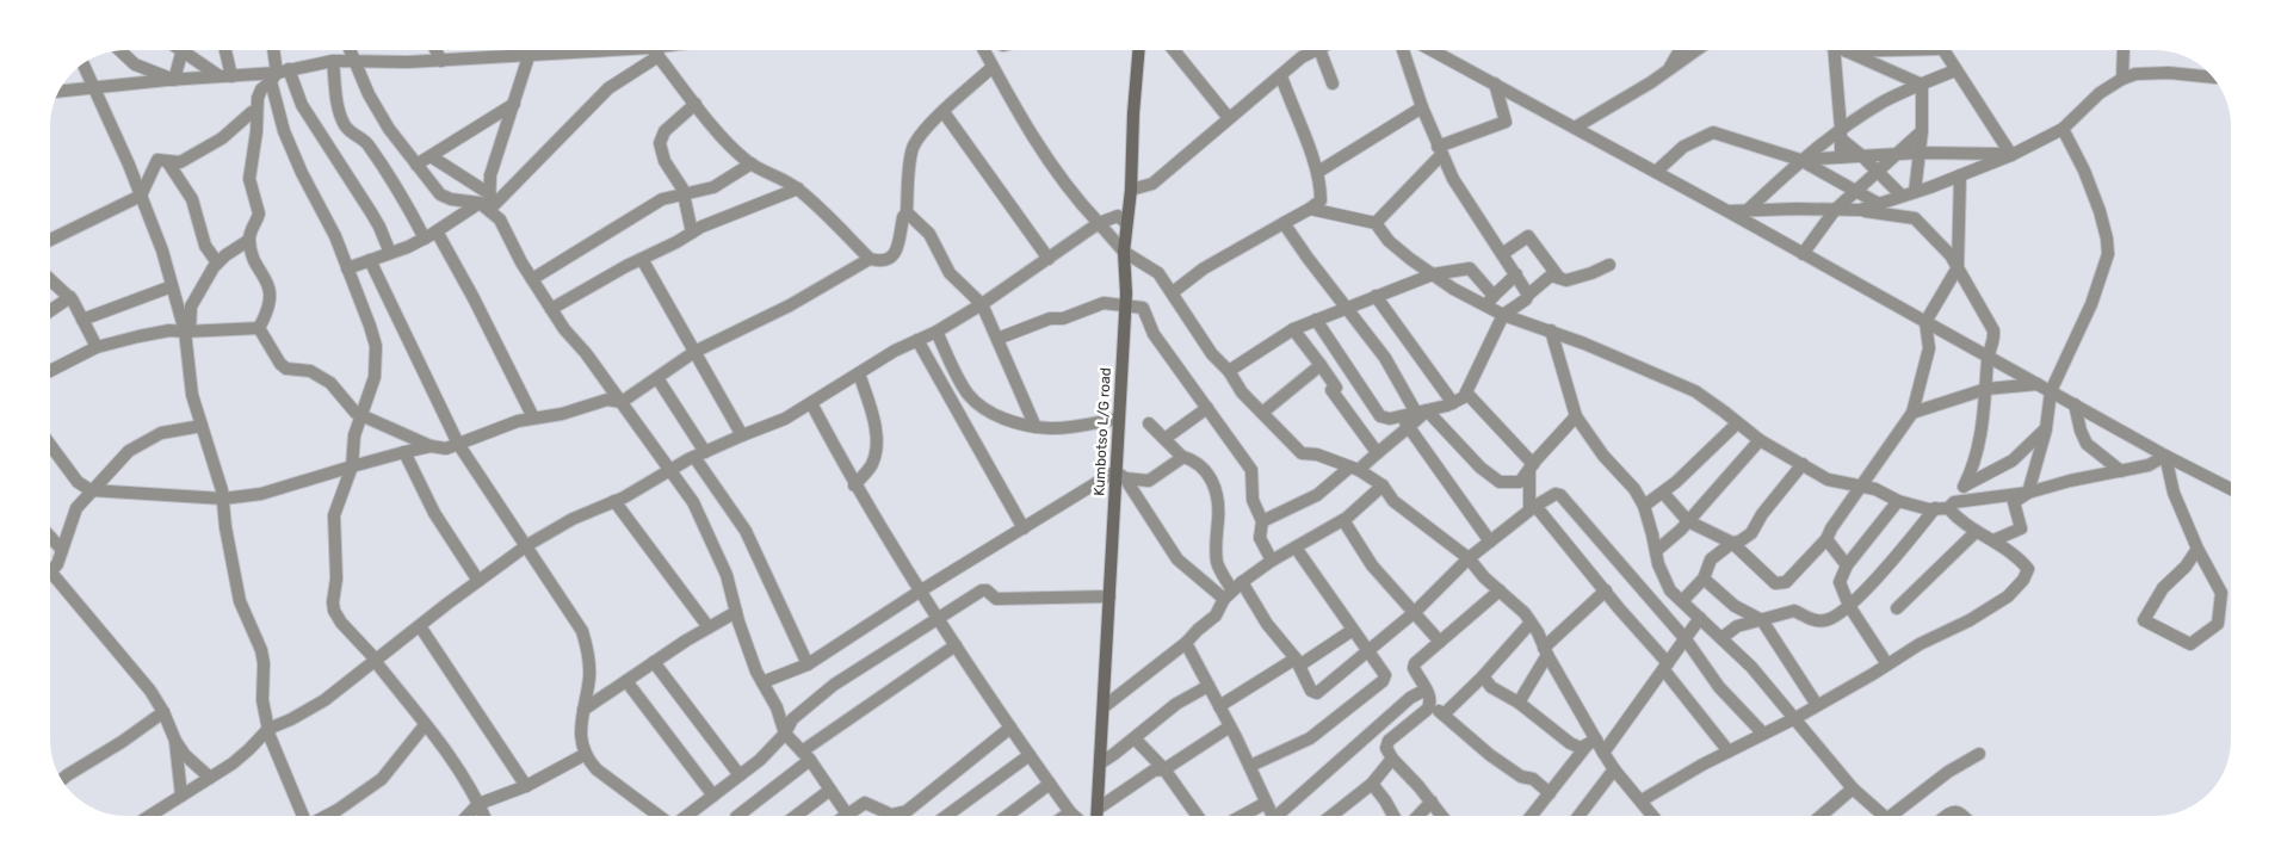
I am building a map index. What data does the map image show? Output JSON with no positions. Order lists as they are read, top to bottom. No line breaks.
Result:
{"streets":{"main road":["Kumbotso L/G road"]}}
